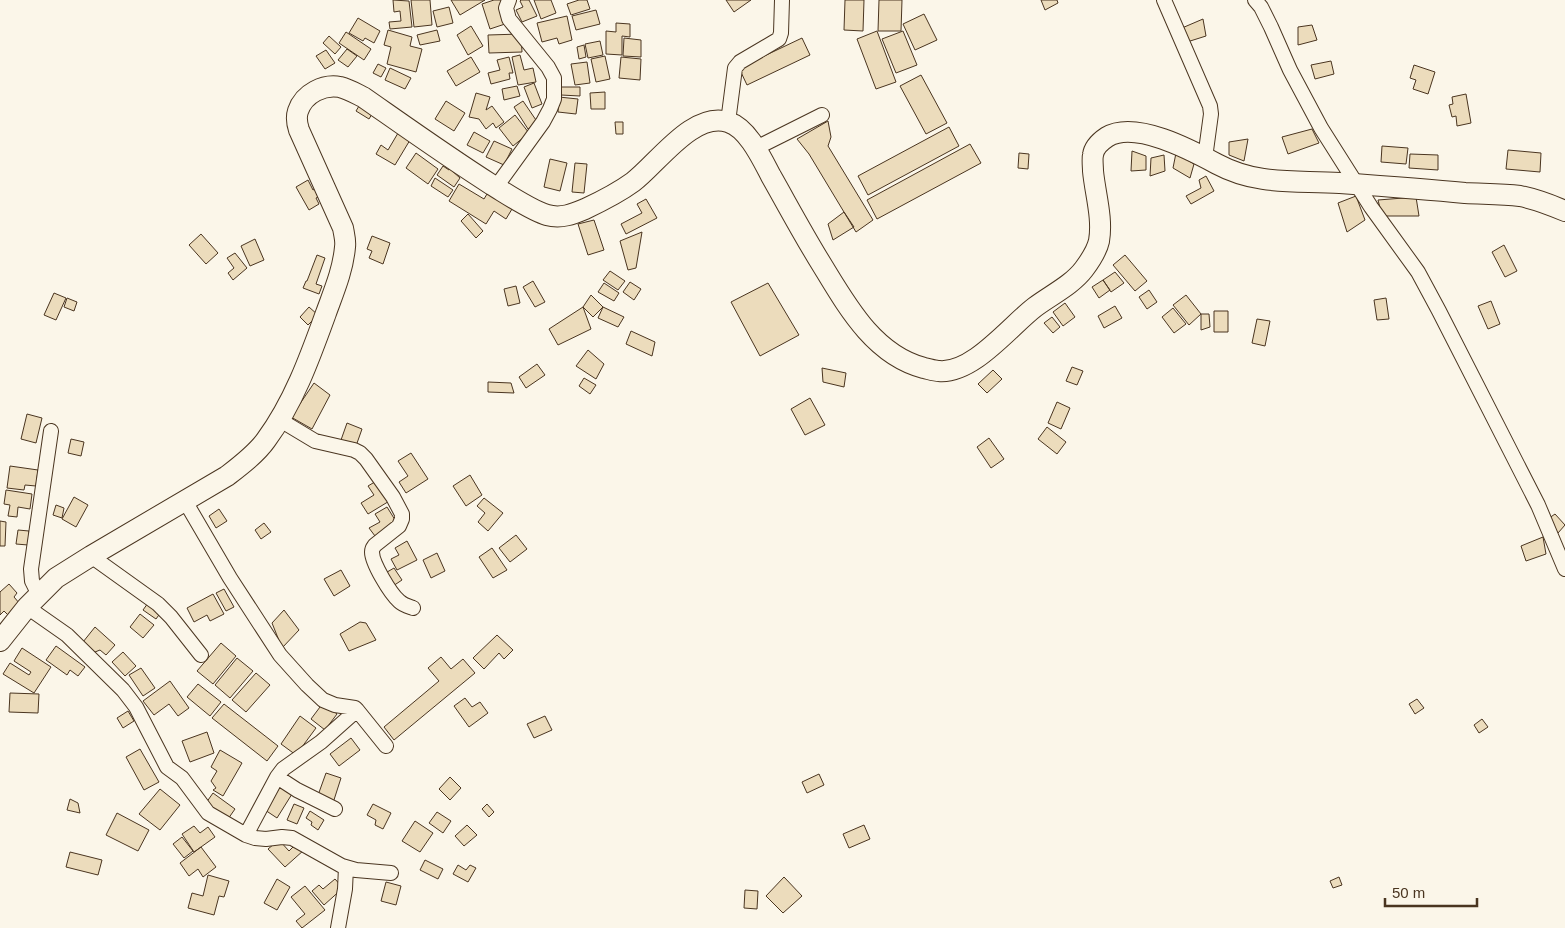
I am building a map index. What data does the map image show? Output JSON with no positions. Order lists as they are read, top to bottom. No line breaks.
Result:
{"scale_bar":"50 m"}
